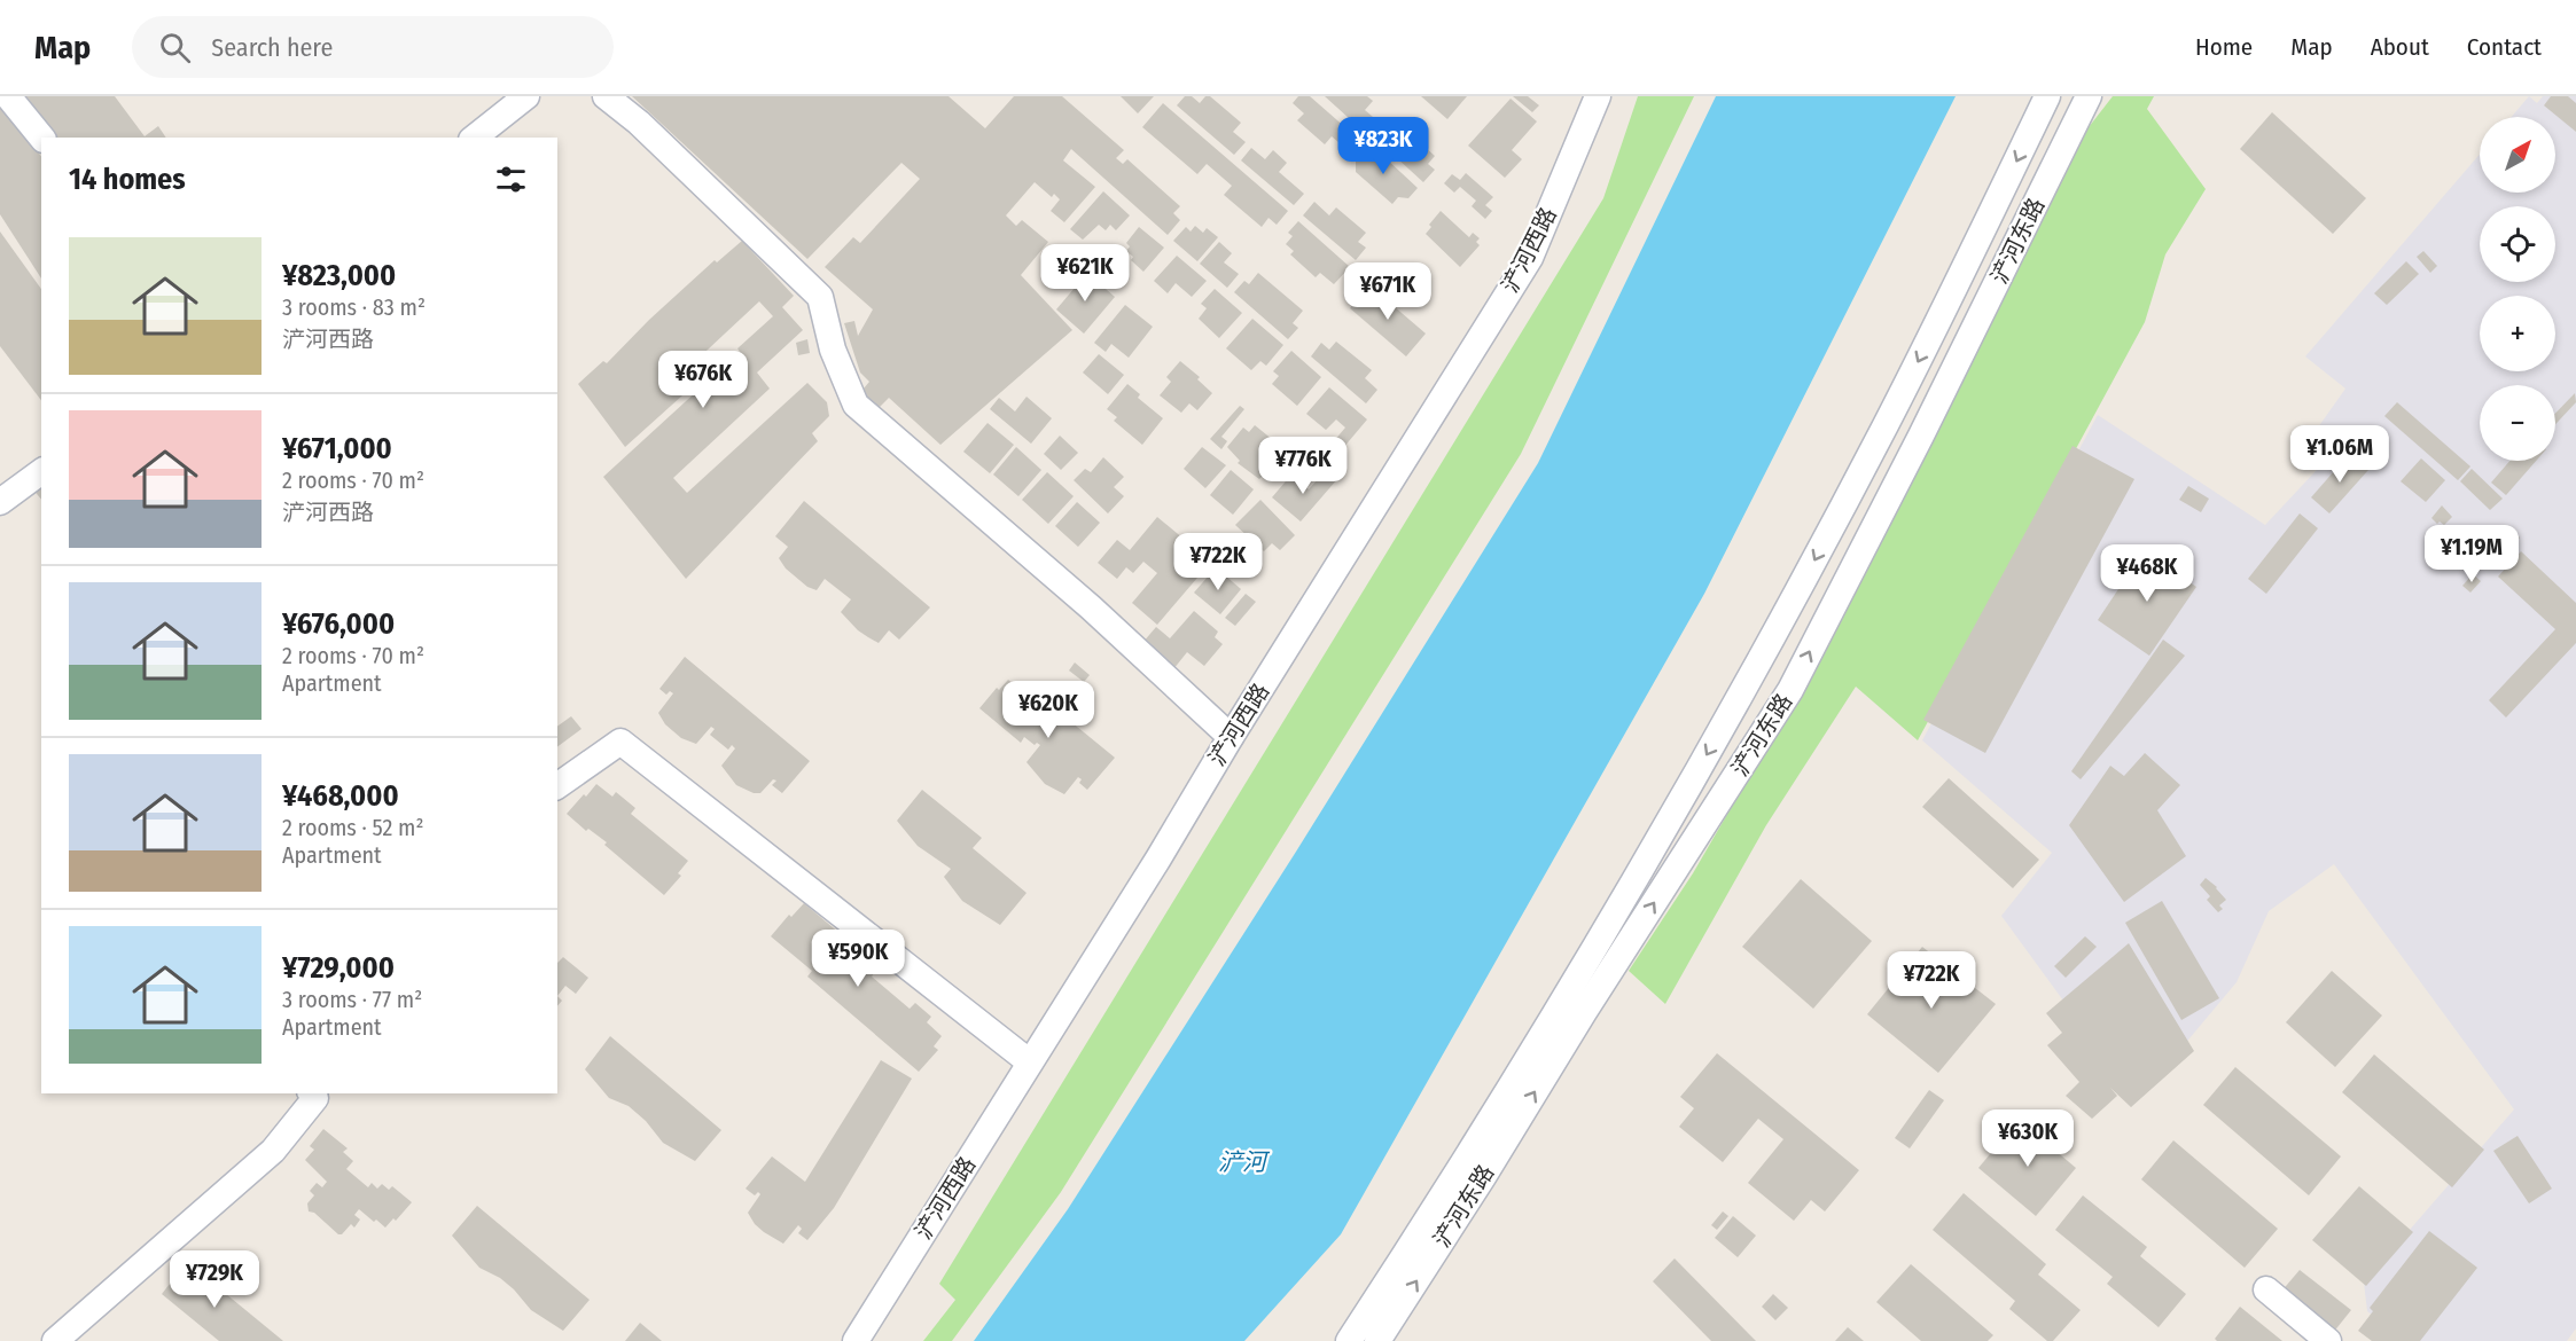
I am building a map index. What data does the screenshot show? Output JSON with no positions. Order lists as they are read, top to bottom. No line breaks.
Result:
{"streets":{"street":["浐河东路","浐河西路"]},"water":["浐河"],"north":"top right","page":{"header":"Map","search":"Search here","nav":["Home","Map","About","Contact"],"map_buttons":["+","−"],"price":["¥823K","¥621K","¥671K","¥676K","¥1.06M","¥776K","¥1.19M","¥722K","¥468K","¥620K","¥590K","¥722K","¥630K","¥729K"],"heading":"14 homes","list":[{"name":"¥823,000","note":"3 rooms · 83 m² · 浐河西路"},{"name":"¥671,000","note":"2 rooms · 70 m² · 浐河西路"},{"name":"¥676,000","note":"2 rooms · 70 m² · Apartment"},{"name":"¥468,000","note":"2 rooms · 52 m² · Apartment"},{"name":"¥729,000","note":"3 rooms · 77 m² · Apartment"}]}}
